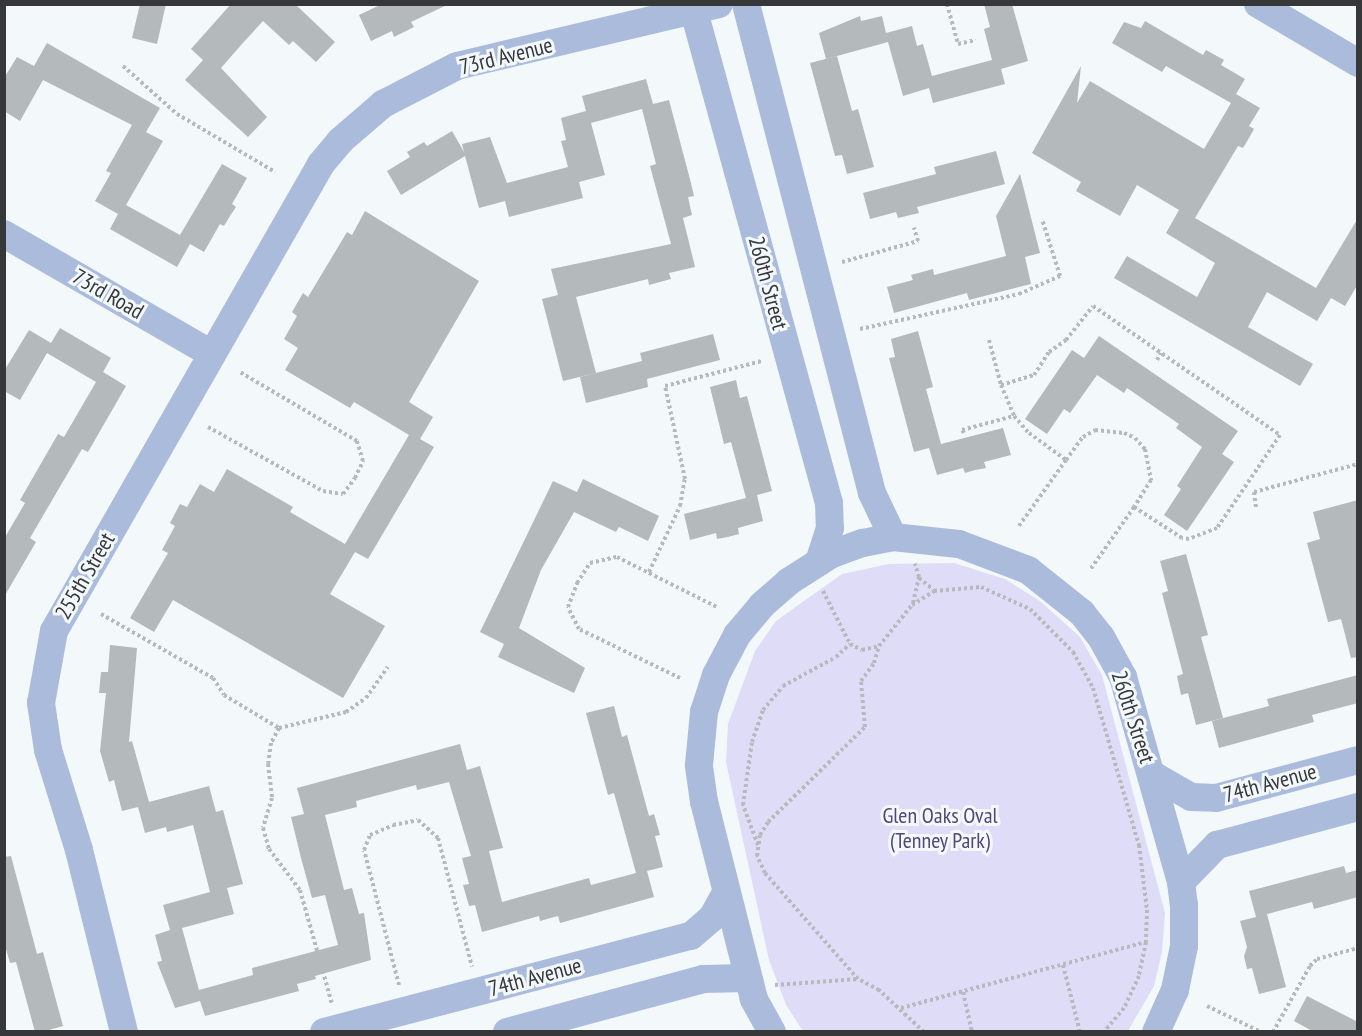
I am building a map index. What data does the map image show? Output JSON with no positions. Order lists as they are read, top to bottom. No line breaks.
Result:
{"streets":{"street":["73rd Avenue","260th Street","73rd Road","255th Street","74th Avenue"]},"crossings":[["73rd Avenue","260th Street"],["73rd Avenue","255th Street"],["260th Street","74th Avenue"],["73rd Road","255th Street"]],"parks":["Glen Oaks Oval (Tenney Park)"]}
